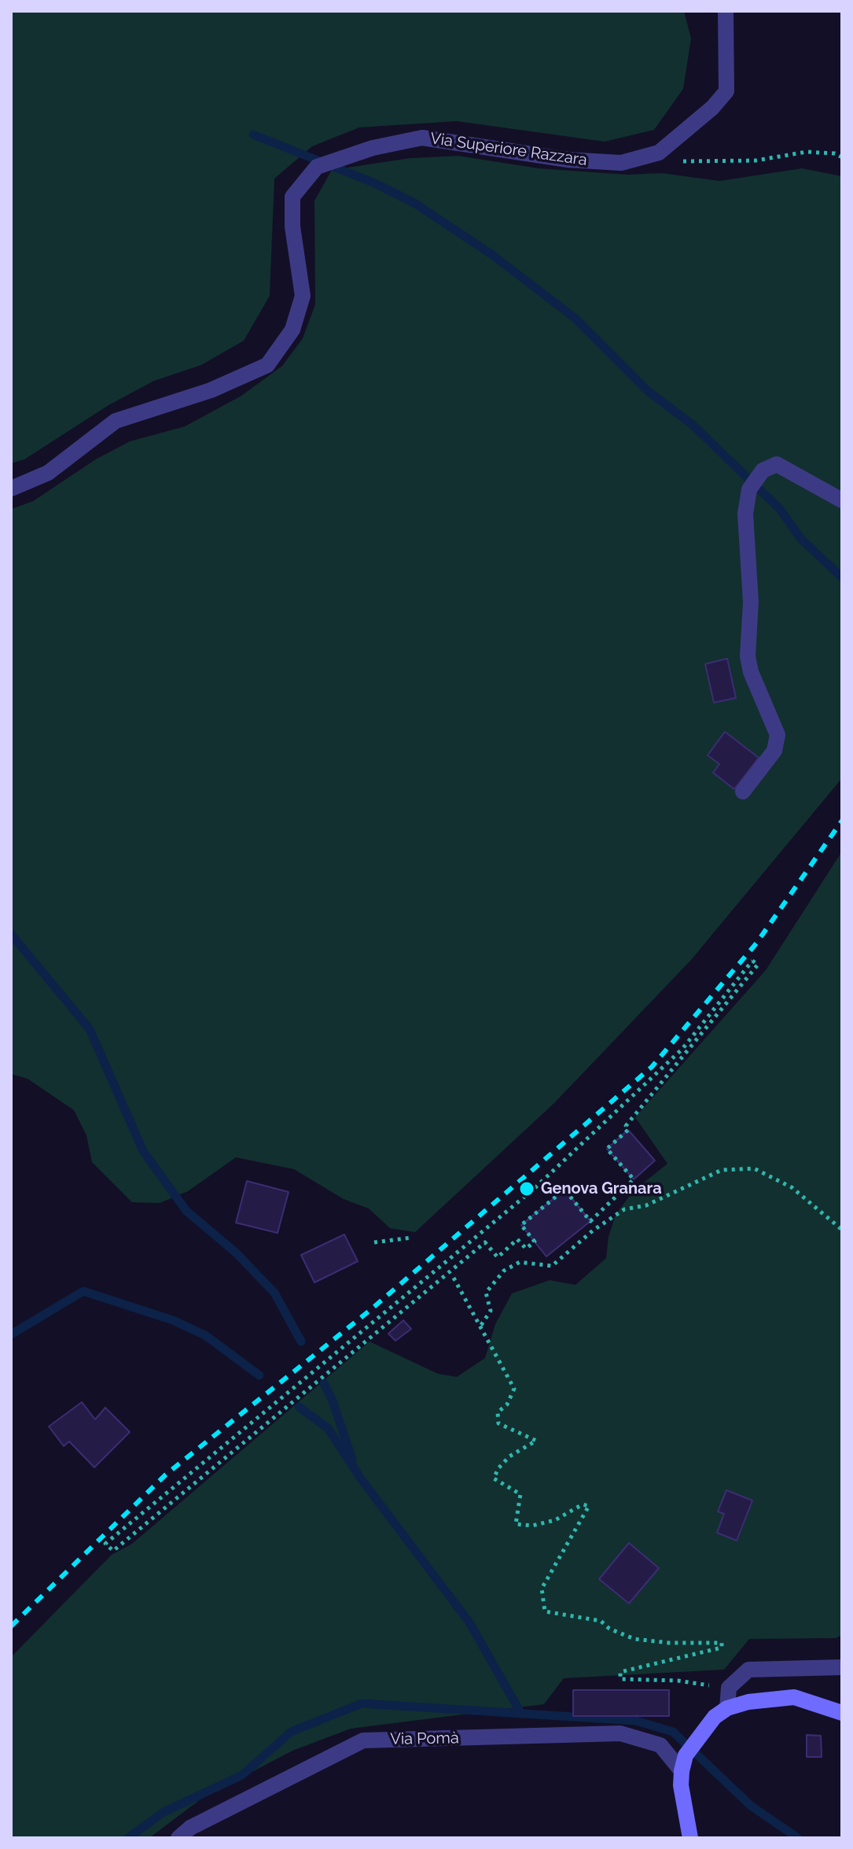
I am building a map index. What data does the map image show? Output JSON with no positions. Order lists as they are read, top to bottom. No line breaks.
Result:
{"streets":{"street":["Via Superiore Razzara","Via Pomà"]},"places":["Genova Granara"]}
